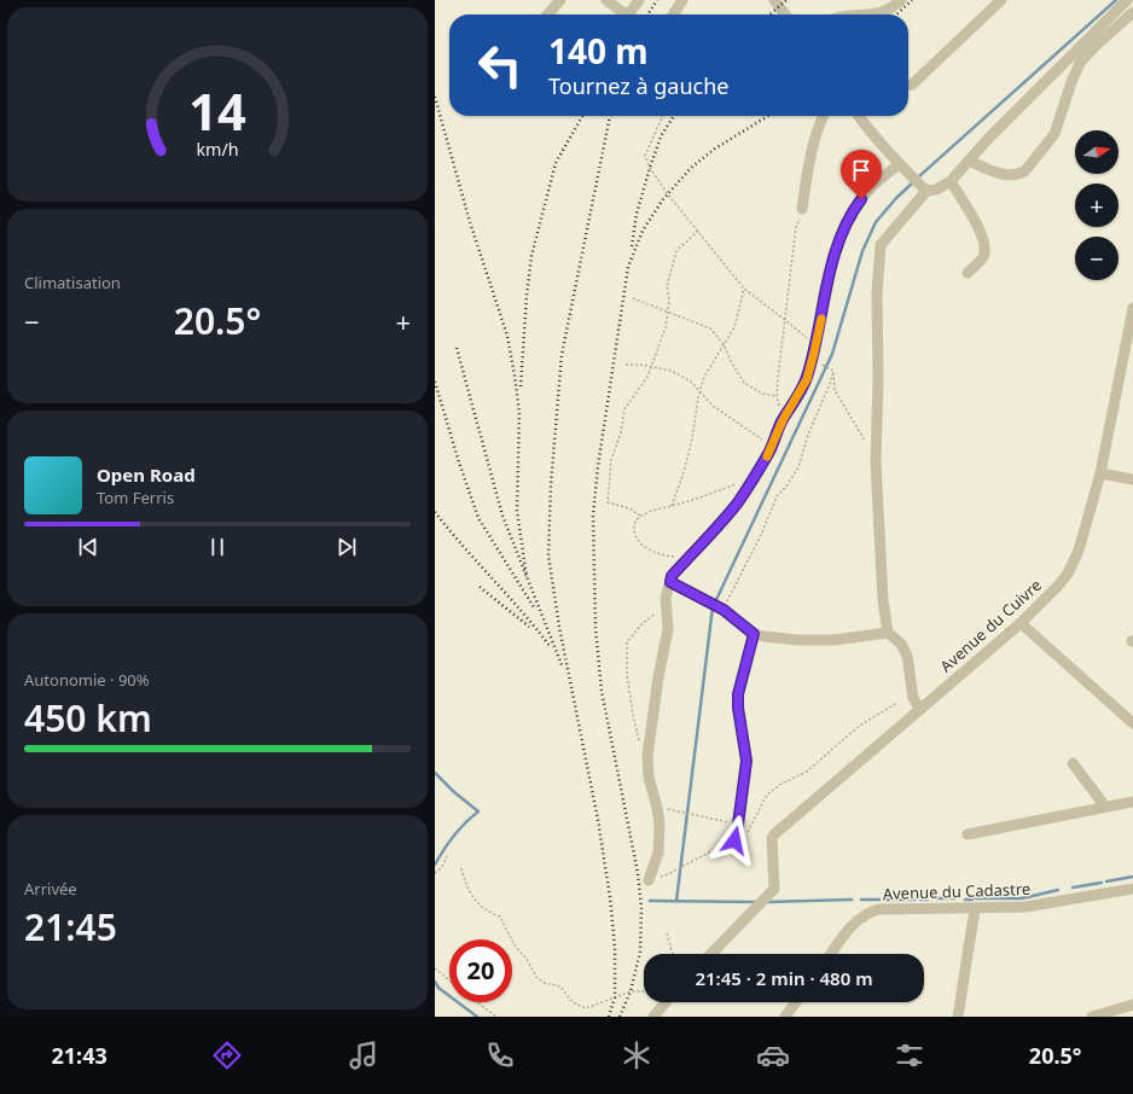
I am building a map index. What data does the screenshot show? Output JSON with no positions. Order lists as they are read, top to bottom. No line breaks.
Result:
{"streets":{"street":["Avenue du Cuivre","Avenue du Cadastre"]},"north":"right","page":{"turn":["140 m","Tournez à gauche"],"map_buttons":["+","−"],"tile":["Climatisation",["Autonomie · 90%","450 km"],["Arrivée","21:45"]],"heat":["−","20.5°","+"],"song":["Open Road","Tom Ferris"],"limit":"20","trip":"21:45 · 2 min · 480 m","tabs":["21:43","20.5°"],"gauge":["14","km/h"]}}
